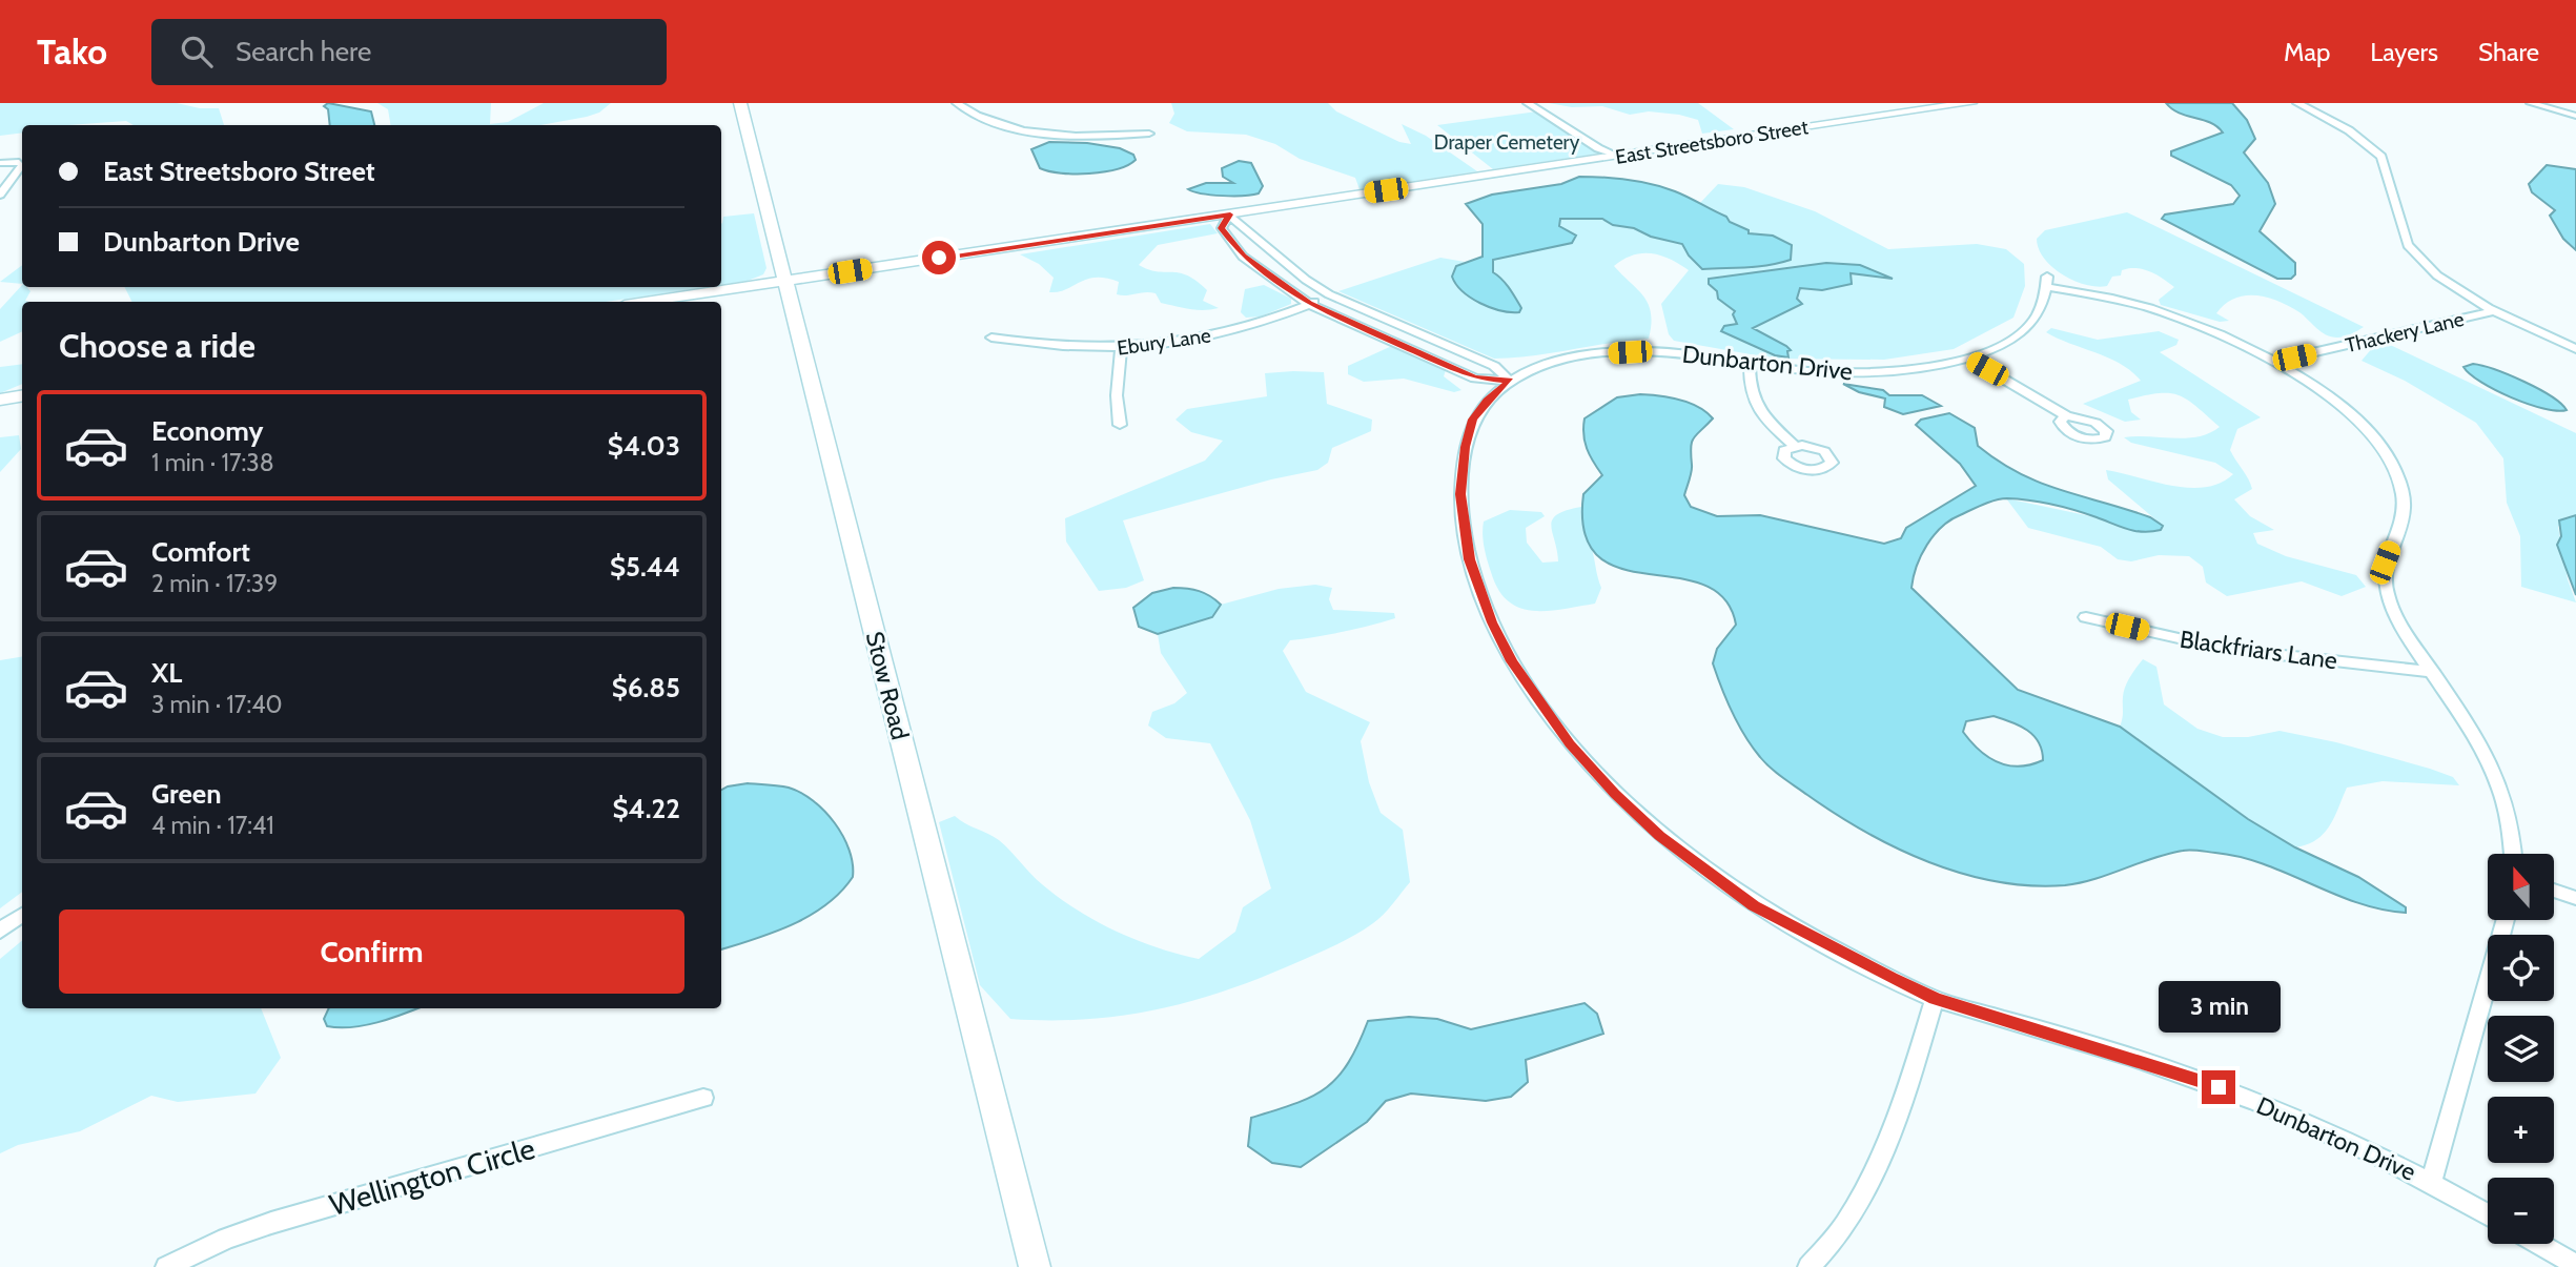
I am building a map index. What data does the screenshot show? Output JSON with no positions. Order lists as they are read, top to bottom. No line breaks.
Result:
{"streets":{"street":["East Streetsboro Street","Thackery Lane","Ebury Lane","Dunbarton Drive","Blackfriars Lane","Stow Road","Wellington Circle"]},"crossings":[["East Streetsboro Street","Stow Road"],["Thackery Lane","Dunbarton Drive"]],"parks":["Draper Cemetery"],"north":"top","page":{"header":"Tako","search":"Search here","nav":["Map","Layers","Share"],"banner":["East Streetsboro Street","Dunbarton Drive"],"heading":"Choose a ride","list":[{"name":"Economy","note":"1 min · 17:38","value":"$4.03"},{"name":"Comfort","note":"2 min · 17:39","value":"$5.44"},{"name":"XL","note":"3 min · 17:40","value":"$6.85"},{"name":"Green","note":"4 min · 17:41","value":"$4.22"}],"map_buttons":["+","−"],"buttons":"Confirm","bubble":"3 min"}}
